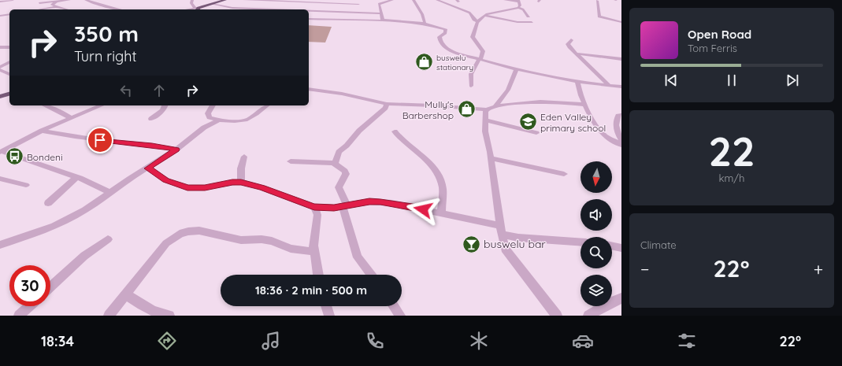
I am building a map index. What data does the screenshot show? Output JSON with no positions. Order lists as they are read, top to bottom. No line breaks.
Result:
{"places":{"shop":["buswelu stationary","Mully's Barbershop"],"school or university":["Eden Valley primary school"],"bus stop":["Bondeni"],"bar":["buswelu bar"]},"north":"bottom","page":{"turn":["350 m","Turn right"],"song":["Open Road","Tom Ferris"],"tile":[["22","km/h"],"Climate"],"heat":["−","22°","+"],"limit":"30","trip":"18:36 · 2 min · 500 m","tabs":["18:34","22°"]}}
